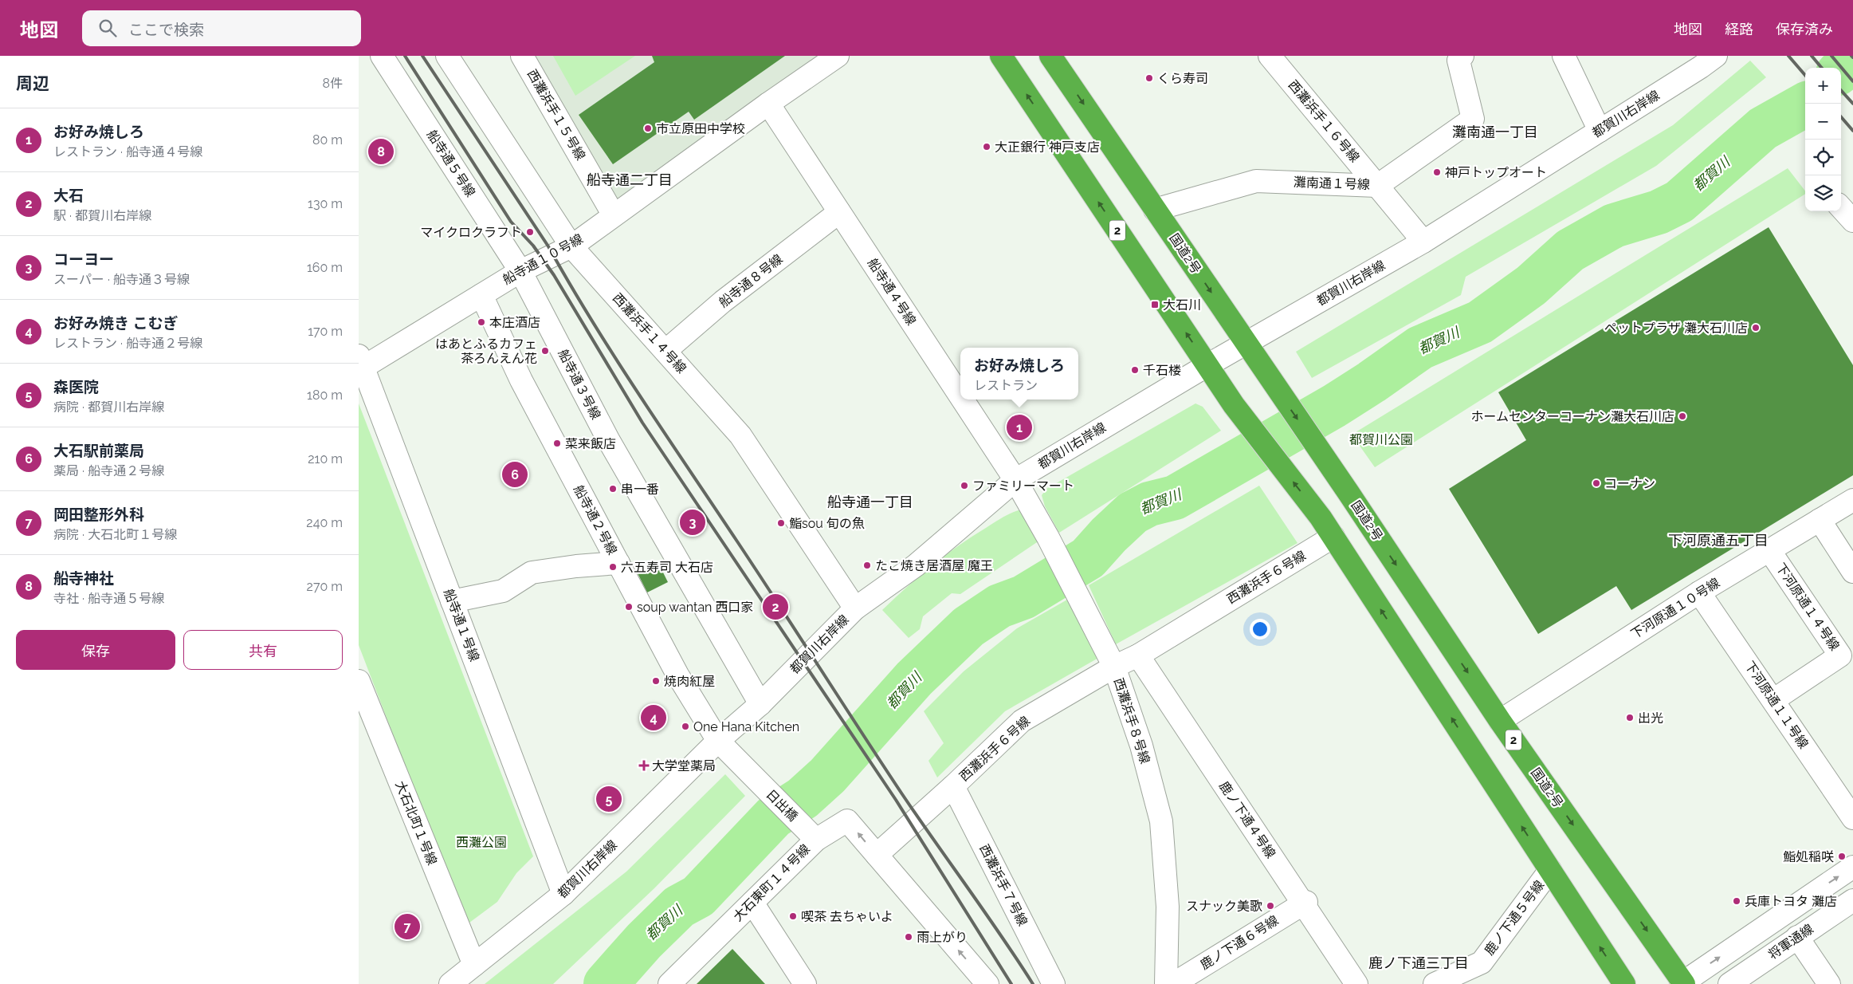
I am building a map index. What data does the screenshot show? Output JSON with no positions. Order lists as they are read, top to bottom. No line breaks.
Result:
{"streets":{"highway":["2","国道2号"],"street":["都賀川右岸線","西灘浜手１５号線","西灘浜手１６号線","船寺通５号線","灘南通１号線","船寺通１０号線","船寺通８号線","船寺通４号線","西灘浜手１４号線","船寺通３号線","船寺通２号線","西灘浜手６号線","下河原通１４号線","下河原通１０号線","船寺通１号線","下河原通１１号線","西灘浜手８号線","日出橋","鹿ノ下通４号線","大石北町１号線","大石東町１４号線","西灘浜手７号線","鹿ノ下通５号線","将軍通線","鹿ノ下通６号線"]},"crossings":[["都賀川右岸線","西灘浜手１６号線"],["都賀川右岸線","2"],["都賀川右岸線","国道2号"],["都賀川右岸線","船寺通４号線"],["都賀川右岸線","西灘浜手１４号線"],["都賀川右岸線","船寺通３号線"],["都賀川右岸線","船寺通２号線"],["都賀川右岸線","船寺通１号線"],["都賀川右岸線","西灘浜手８号線"],["都賀川右岸線","日出橋"],["都賀川右岸線","大石北町１号線"],["西灘浜手１５号線","船寺通１０号線"],["西灘浜手１６号線","灘南通１号線"],["船寺通５号線","船寺通１０号線"],["船寺通５号線","船寺通３号線"],["灘南通１号線","国道2号"],["2","西灘浜手６号線"],["2","鹿ノ下通５号線"],["国道2号","下河原通１０号線"],["船寺通１０号線","船寺通４号線"],["船寺通１０号線","西灘浜手１４号線"],["船寺通１０号線","船寺通３号線"],["船寺通１０号線","船寺通２号線"],["船寺通１０号線","船寺通１号線"],["船寺通８号線","船寺通４号線"],["船寺通８号線","西灘浜手１４号線"],["船寺通４号線","西灘浜手８号線"],["船寺通２号線","日出橋"],["西灘浜手６号線","西灘浜手８号線"],["西灘浜手６号線","鹿ノ下通４号線"],["西灘浜手６号線","大石東町１４号線"],["西灘浜手６号線","西灘浜手７号線"],["下河原通１４号線","下河原通１０号線"],["下河原通１４号線","下河原通１１号線"],["下河原通１０号線","下河原通１１号線"],["日出橋","大石東町１４号線"],["鹿ノ下通４号線","鹿ノ下通６号線"]],"districts":["灘南通一丁目","船寺通二丁目","船寺通一丁目","下河原通五丁目","鹿ノ下通三丁目"],"water":["都賀川"],"parks":["都賀川公園","西灘公園"],"places":{"other":["くら寿司","市立原田中学校","大正銀行 神戸支店","神戸トップオート","マイクロクラフト","本庄酒店","ペットプラザ 灘大石川店","はあとふるカフェ 茶ろんえん花","千石楼","ホームセンターコーナン灘大石川店","菜来飯店","コーナン","ファミリーマート","串一番","鮨sou 旬の魚","たこ焼き居酒屋 魔王","六五寿司 大石店","soup wantan 西口家","焼肉紅屋","出光","One Hana Kitchen","鮨処稲咲","兵庫トヨタ 灘店","スナック美歌","喫茶 去ちゃいよ","雨上がり"],"transit":["大石川"],"health":["大学堂薬局"]},"page":{"header":"地図","search":"ここで検索","nav":["地図","経路","保存済み"],"heading":["周辺","8件"],"map_buttons":["+","−"],"list":[{"mark":"1","name":"お好み焼しろ","note":"レストラン · 船寺通４号線","value":"80 m"},{"mark":"2","name":"大石","note":"駅 · 都賀川右岸線","value":"130 m"},{"mark":"3","name":"コーヨー","note":"スーパー · 船寺通３号線","value":"160 m"},{"mark":"4","name":"お好み焼き こむぎ","note":"レストラン · 船寺通２号線","value":"170 m"},{"mark":"5","name":"森医院","note":"病院 · 都賀川右岸線","value":"180 m"},{"mark":"6","name":"大石駅前薬局","note":"薬局 · 船寺通２号線","value":"210 m"},{"mark":"7","name":"岡田整形外科","note":"病院 · 大石北町１号線","value":"240 m"},{"mark":"8","name":"船寺神社","note":"寺社 · 船寺通５号線","value":"270 m"}],"pins":["8","1","6","3","2","4","5","7"],"popup":["お好み焼しろ","レストラン"],"buttons":["保存","共有"]}}
